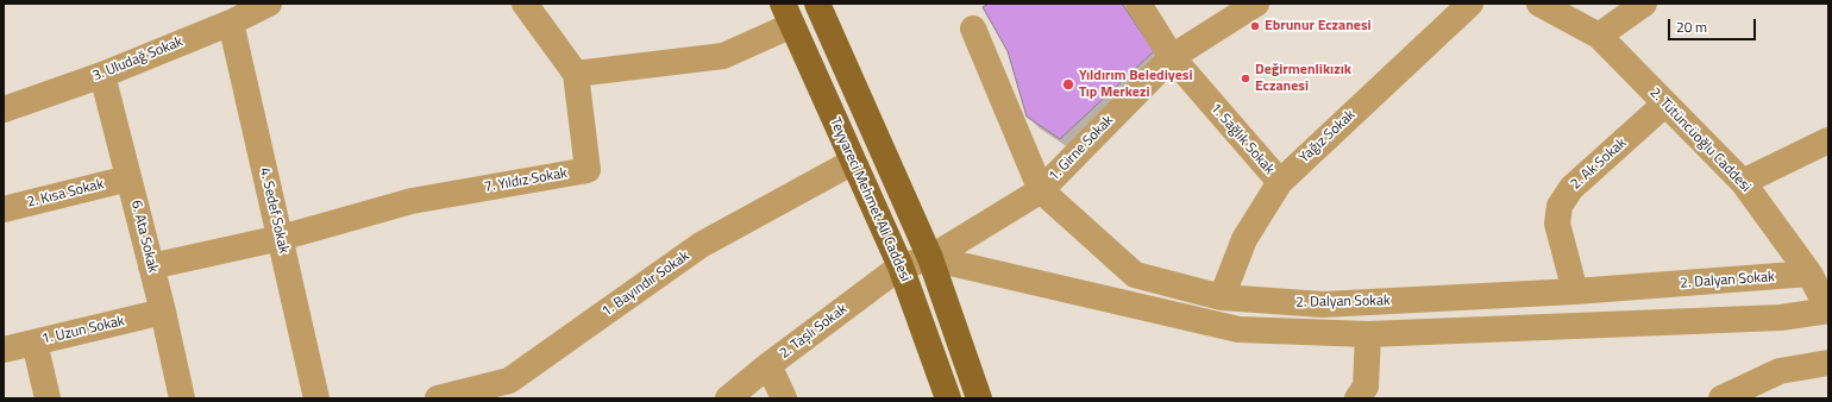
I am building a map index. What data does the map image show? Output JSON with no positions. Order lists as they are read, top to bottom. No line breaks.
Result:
{"streets":{"main road":["Teyyareci Mehmet Ali Caddesi"],"street":["3. Uludağ Sokak","Yağız Sokak","1. Sağlık Sokak","2. Tütüncüoğlu Caddesi","1. Girne Sokak","2. Ak Sokak","7. Yıldız Sokak","2. Kısa Sokak","4. Sedef Sokak","6. Ata Sokak","2. Dalyan Sokak","1. Bayındır Sokak","1. Uzun Sokak","2. Taşlı Sokak"]},"crossings":[["3. Uludağ Sokak","4. Sedef Sokak"],["3. Uludağ Sokak","6. Ata Sokak"],["Yağız Sokak","1. Sağlık Sokak"],["Yağız Sokak","2. Dalyan Sokak"],["1. Sağlık Sokak","1. Girne Sokak"],["2. Tütüncüoğlu Caddesi","2. Ak Sokak"],["2. Tütüncüoğlu Caddesi","2. Dalyan Sokak"],["1. Girne Sokak","2. Dalyan Sokak"],["2. Ak Sokak","2. Dalyan Sokak"],["7. Yıldız Sokak","4. Sedef Sokak"],["7. Yıldız Sokak","6. Ata Sokak"],["2. Kısa Sokak","6. Ata Sokak"],["Teyyareci Mehmet Ali Caddesi","2. Dalyan Sokak"],["Teyyareci Mehmet Ali Caddesi","1. Bayındır Sokak"],["Teyyareci Mehmet Ali Caddesi","2. Taşlı Sokak"],["6. Ata Sokak","1. Uzun Sokak"],["2. Dalyan Sokak","2. Taşlı Sokak"]],"places":["Ebrunur Eczanesi","Değirmenlikızık Eczanesi","Yıldırım Belediyesi Tıp Merkezi"],"scale_bar":"20 m"}
